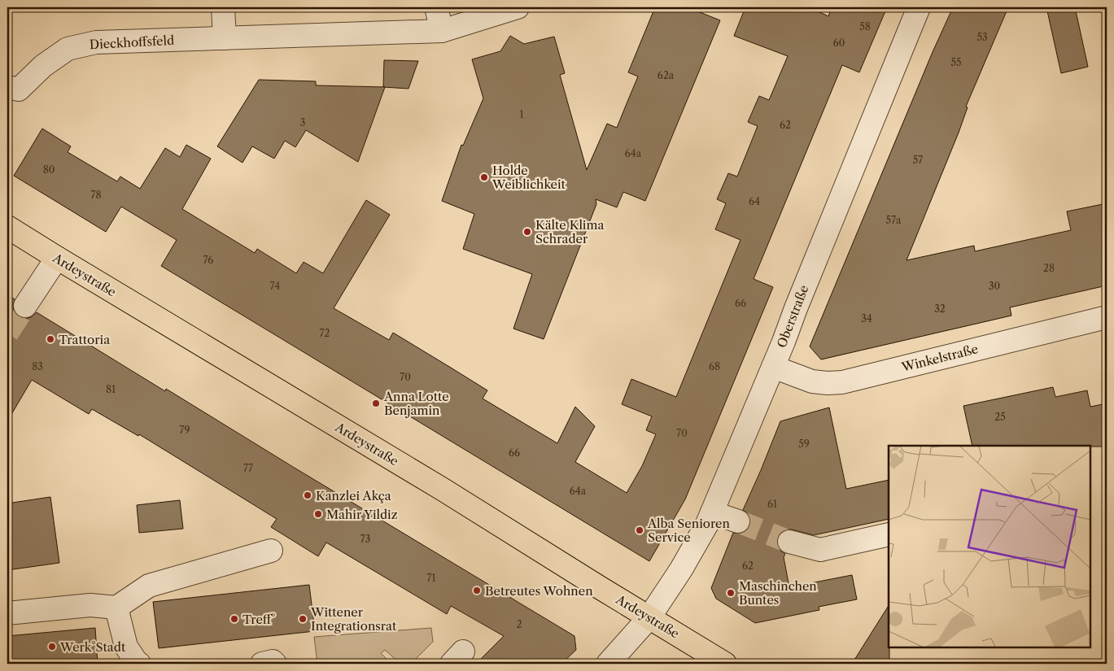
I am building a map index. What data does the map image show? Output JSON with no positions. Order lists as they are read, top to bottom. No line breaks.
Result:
{"streets":{"main road":["Ardeystraße"],"street":["Dieckhoffsfeld","Oberstraße","Winkelstraße"]},"crossings":[["Ardeystraße","Oberstraße"],["Oberstraße","Winkelstraße"]],"places":["Holde Weiblichkeit","Kälte Klima Schrader","Trattoria","Anna Lotte Benjamin","Kanzlei Akça","Mahir Yildiz","Alba Senioren Service","Betreutes Wohnen","Maschinchen Buntes","Treff°","Wittener Integrationsrat","Werk°Stadt"],"house_numbers":["58","53","60","55","62a","1","3","62","64a","57","80","78","64","57a","76","28","74","30","66","32","34","72","83","68","70","81","25","79","70","59","66","77","64a","61","73","62","71","2"]}
